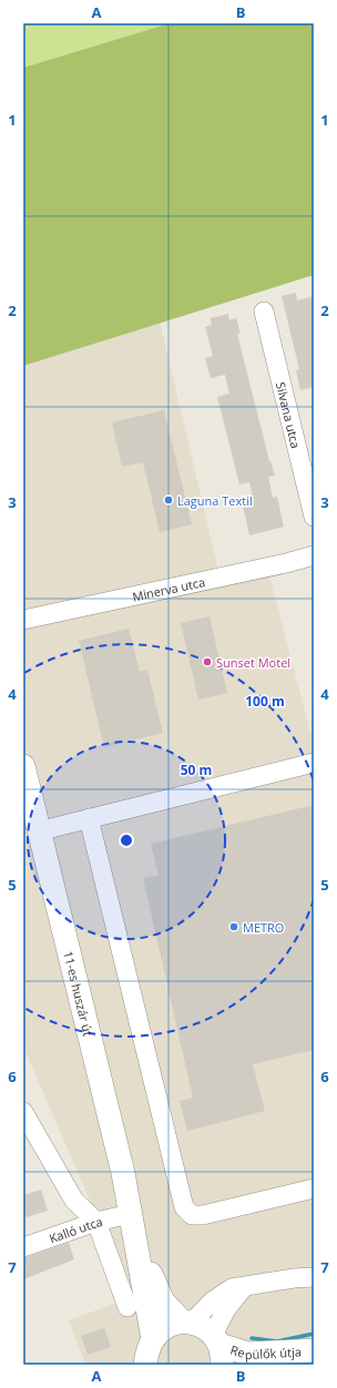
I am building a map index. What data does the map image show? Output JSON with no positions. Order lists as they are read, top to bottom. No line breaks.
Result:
{"streets":{"main road":["11-es huszár út","Repülők útja"],"street":["Silvana utca","Minerva utca","Kalló utca"]},"crossings":[["11-es huszár út","Kalló utca"],["11-es huszár út","Repülők útja"],["Kalló utca","Repülők útja"]],"places":["Laguna Textil","Sunset Motel","METRO"],"grid":{"columns":["A","B"],"rows":["1","2","3","4","5","6","7"]},"rings":["100 m","50 m"]}
